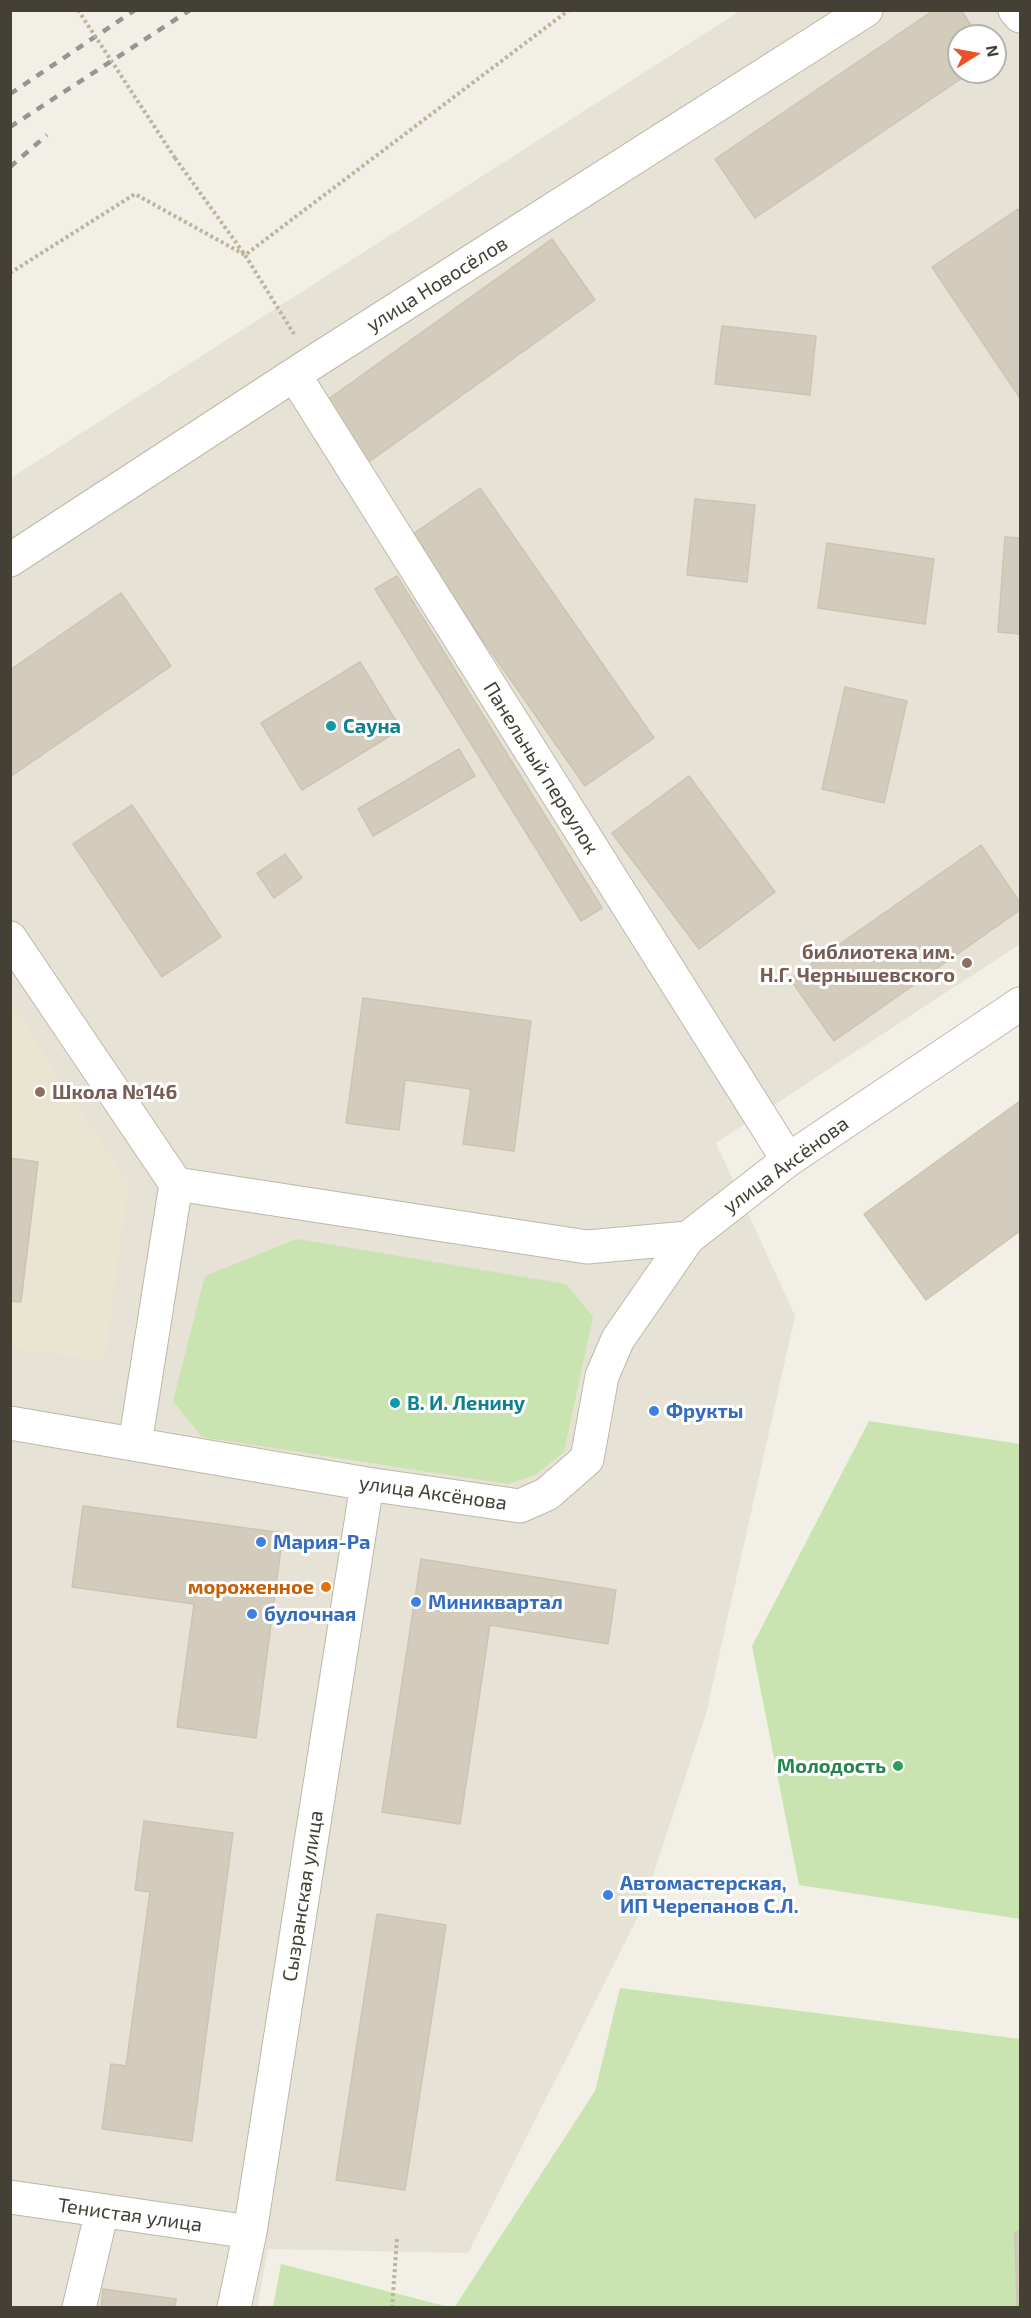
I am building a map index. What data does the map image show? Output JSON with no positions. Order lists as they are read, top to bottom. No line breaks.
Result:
{"streets":{"street":["улица Новосёлов","Панельный переулок","улица Аксёнова","Сызранская улица","Тенистая улица"]},"crossings":[["улица Новосёлов","Панельный переулок"],["Панельный переулок","улица Аксёнова"],["улица Аксёнова","Сызранская улица"],["Сызранская улица","Тенистая улица"]],"places":["Сауна","библиотека им. Н.Г. Чернышевского","Школа №146","В. И. Ленину","Фрукты","Мария-Ра","мороженное","Миниквартал","булочная","Молодость","Автомастерская, ИП Черепанов С.Л."],"north":"right"}
